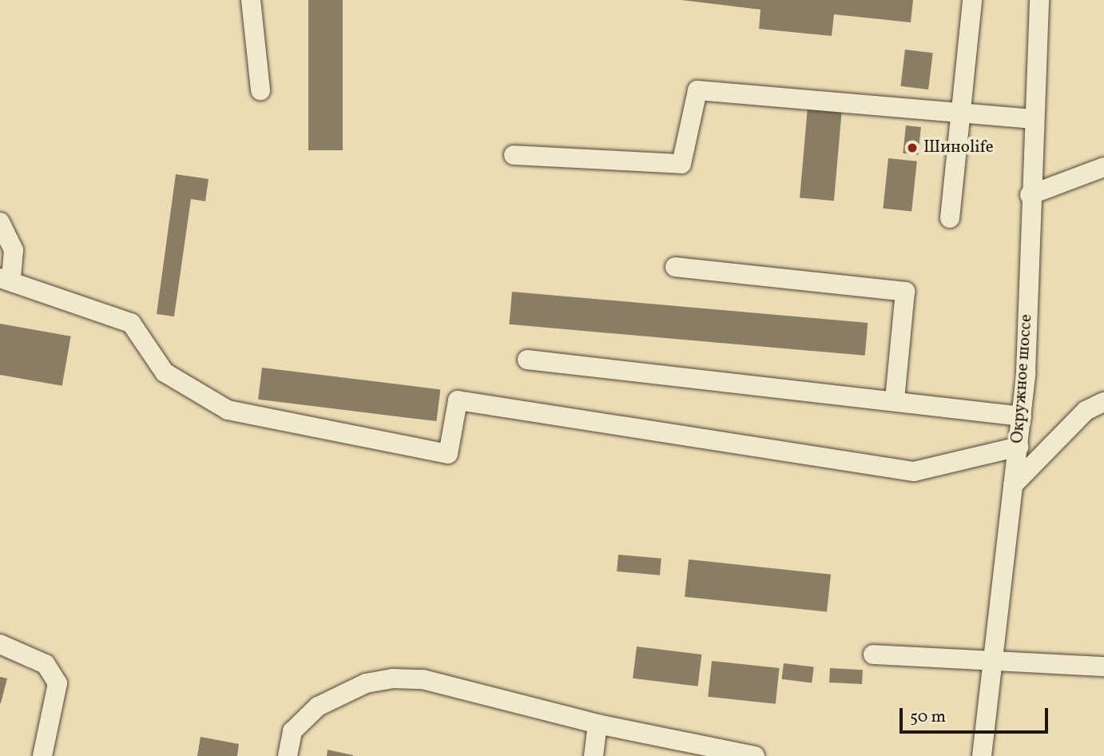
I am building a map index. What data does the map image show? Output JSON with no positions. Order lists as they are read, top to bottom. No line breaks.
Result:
{"streets":{"street":["Окружное шоссе"]},"places":["Шиноlife"],"scale_bar":"50 m"}
